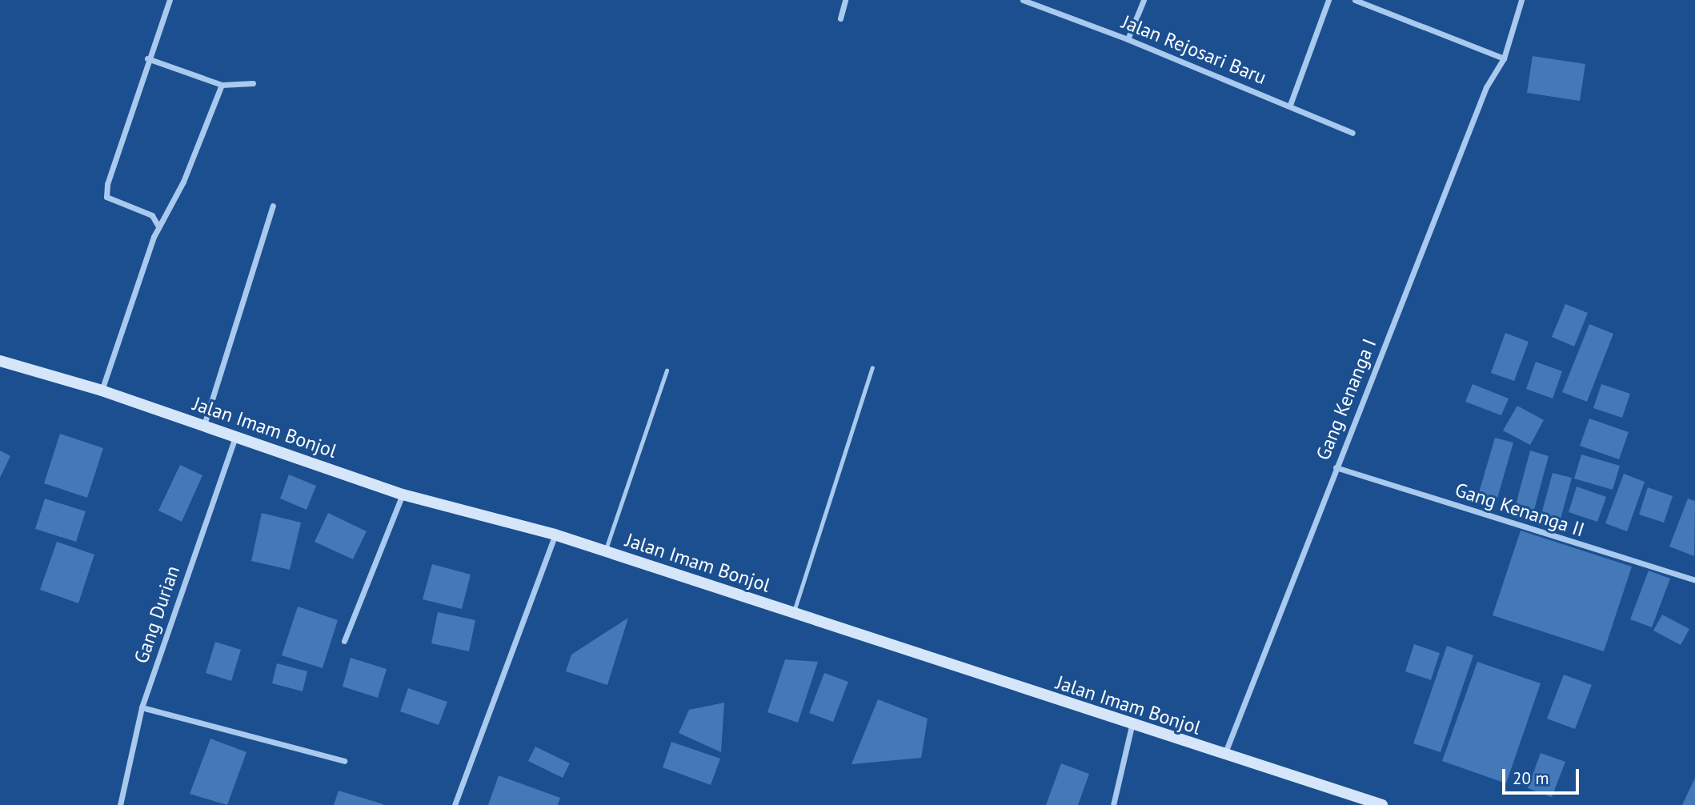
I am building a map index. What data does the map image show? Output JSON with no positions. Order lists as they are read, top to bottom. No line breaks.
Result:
{"streets":{"main road":["Jalan Imam Bonjol"],"street":["Jalan Rejosari Baru","Gang Kenanga I","Gang Kenanga II","Gang Durian"]},"crossings":[["Gang Kenanga I","Jalan Imam Bonjol"],["Gang Kenanga I","Gang Kenanga II"],["Jalan Imam Bonjol","Gang Durian"]],"scale_bar":"20 m"}
